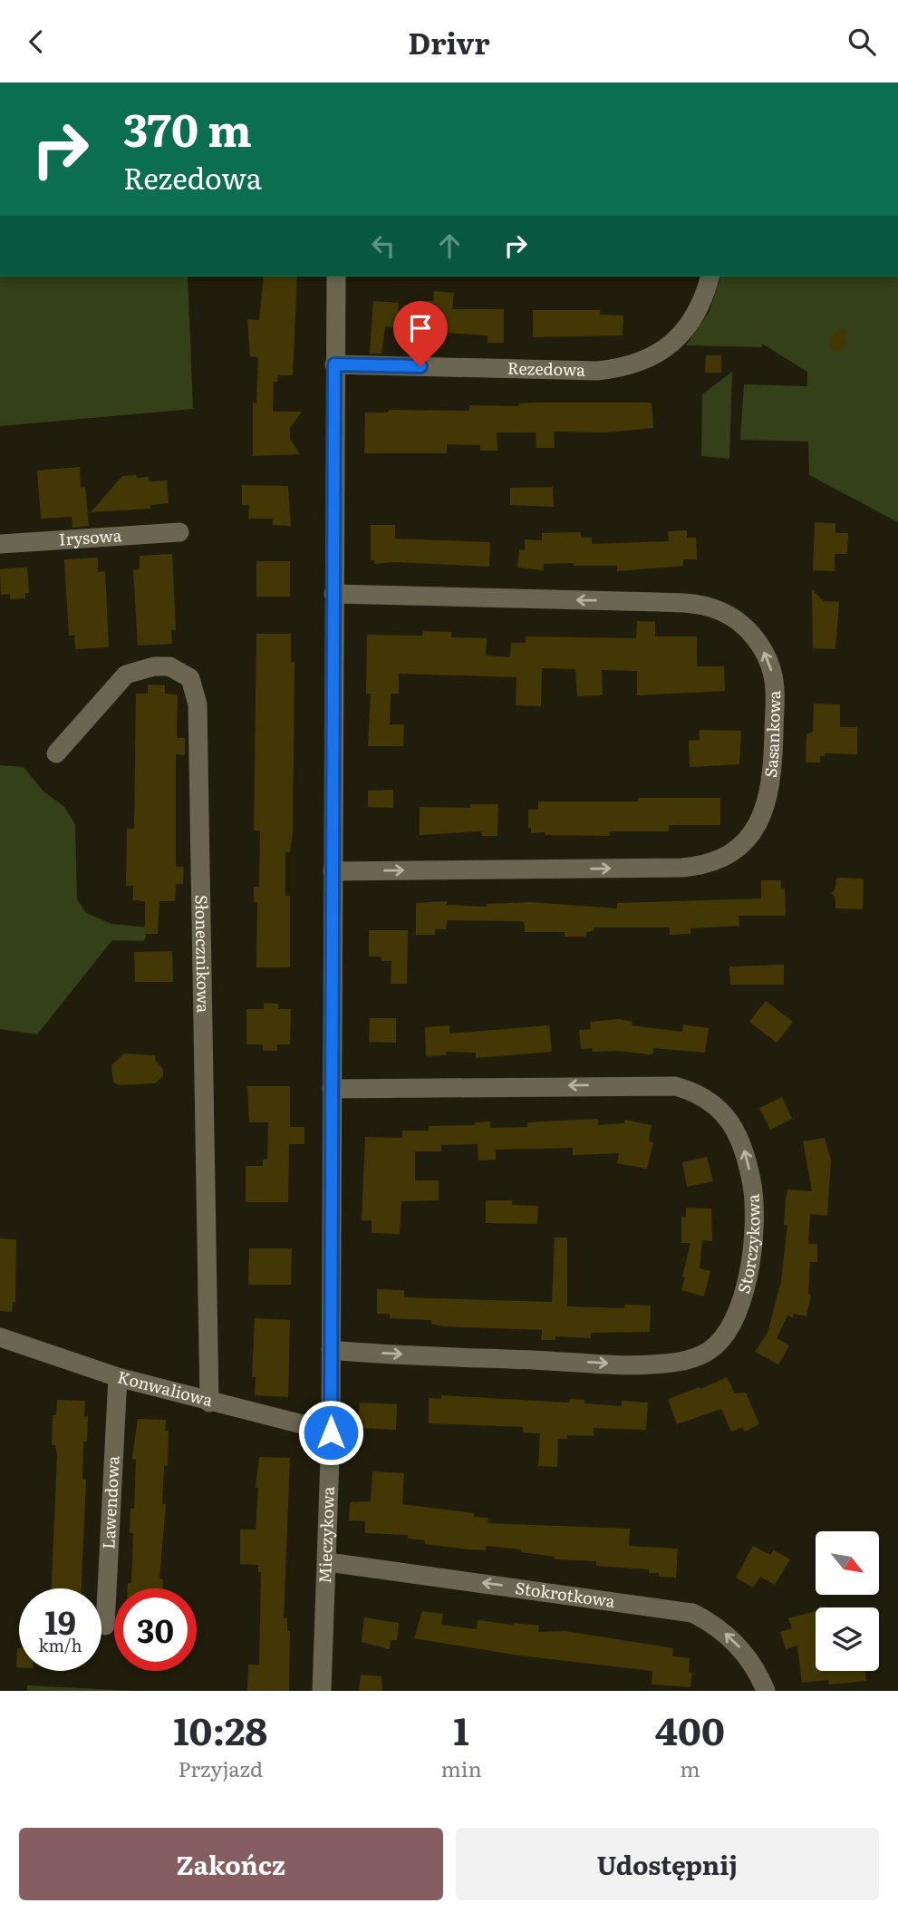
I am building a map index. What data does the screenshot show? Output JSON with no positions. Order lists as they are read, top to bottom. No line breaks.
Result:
{"streets":{"street":["Rezedowa","Irysowa","Sasankowa","Słonecznikowa","Storczykowa","Konwaliowa","Lawendowa","Mieczykowa","Stokrotkowa"]},"crossings":[["Rezedowa","Mieczykowa"],["Sasankowa","Mieczykowa"],["Słonecznikowa","Konwaliowa"],["Storczykowa","Mieczykowa"],["Konwaliowa","Lawendowa"],["Konwaliowa","Mieczykowa"],["Mieczykowa","Stokrotkowa"]],"one_way":["Stokrotkowa"],"north":"bottom right","page":{"header":"Drivr","turn":["370 m","Rezedowa"],"speed":"19 km/h","limit":"30","eta":["10:28","Przyjazd","1","min","400","m"],"buttons":["Zakończ","Udostępnij"]}}
